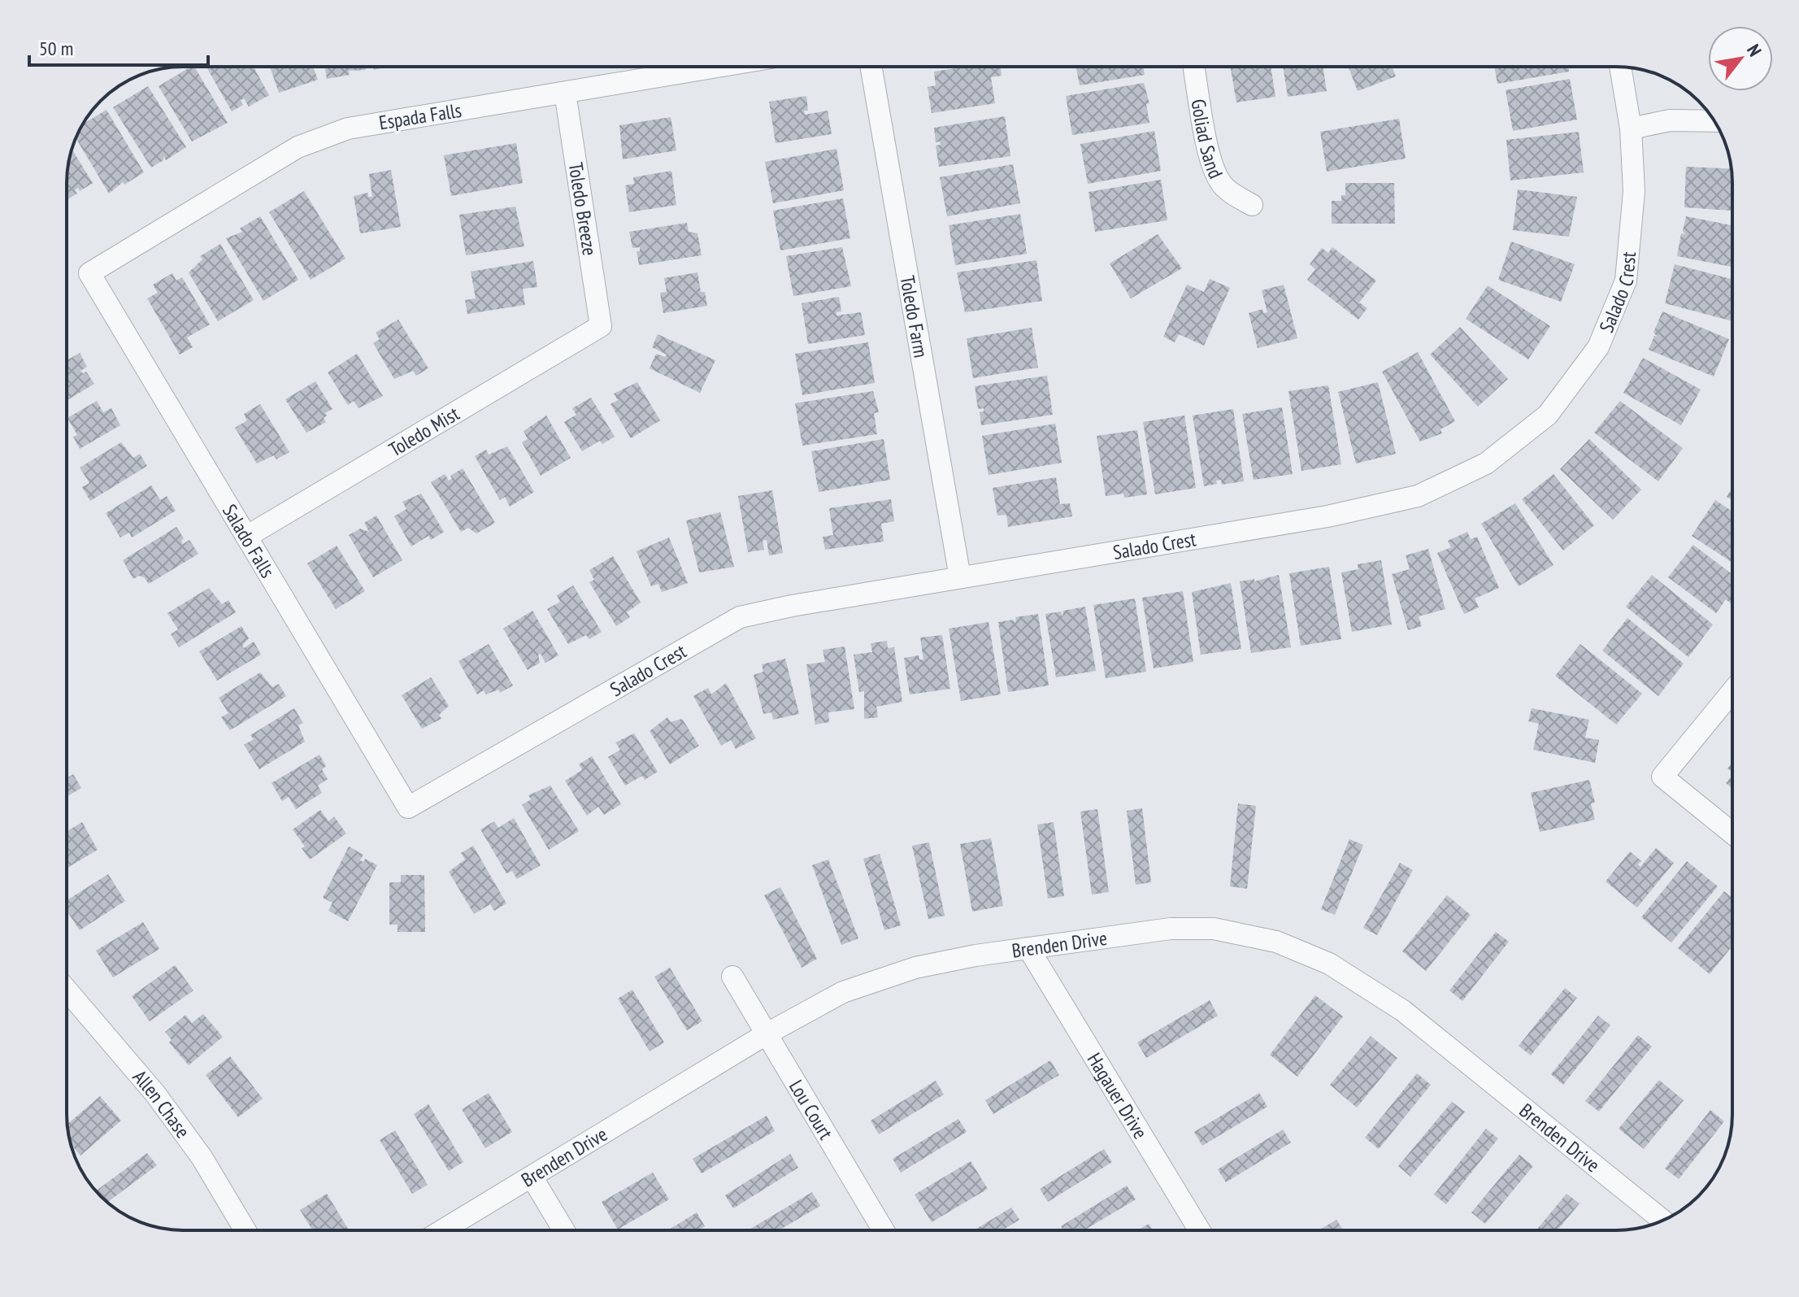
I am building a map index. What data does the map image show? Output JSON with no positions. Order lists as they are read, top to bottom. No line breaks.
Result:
{"streets":{"street":["Espada Falls","Goliad Sand","Toledo Breeze","Salado Crest","Toledo Farm","Toledo Mist","Salado Falls","Brenden Drive","Hagauer Drive","Allen Chase","Lou Court"]},"crossings":[["Espada Falls","Toledo Breeze"],["Espada Falls","Salado Falls"],["Toledo Breeze","Toledo Mist"],["Salado Crest","Toledo Farm"],["Salado Crest","Salado Falls"],["Toledo Mist","Salado Falls"],["Brenden Drive","Hagauer Drive"],["Brenden Drive","Lou Court"]],"scale_bar":"50 m","north":"top right"}
